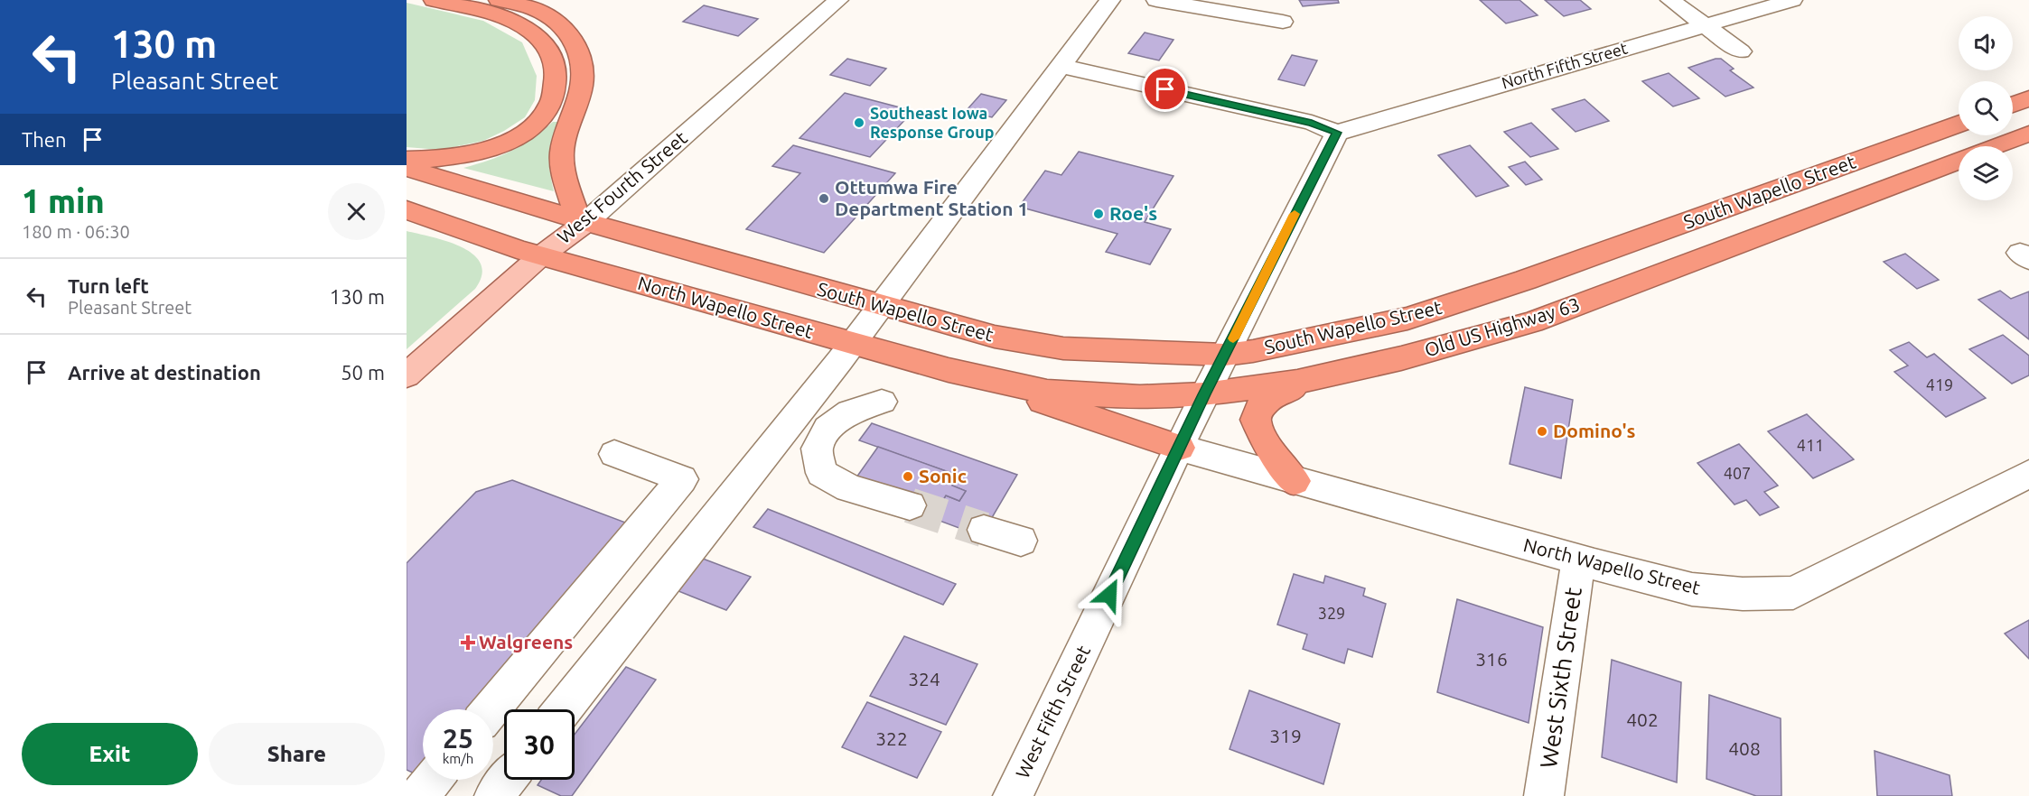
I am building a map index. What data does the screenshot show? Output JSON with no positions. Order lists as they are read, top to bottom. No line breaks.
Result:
{"streets":{"highway":["South Wapello Street","North Wapello Street","Old US Highway 63"],"main road":["West Fourth Street"],"street":["North Fifth Street","West Sixth Street","West Fifth Street"]},"crossings":[["North Fifth Street","West Fifth Street"],["West Fourth Street","South Wapello Street"],["West Fourth Street","North Wapello Street"],["South Wapello Street","West Fifth Street"],["North Wapello Street","Old US Highway 63"],["North Wapello Street","West Sixth Street"],["North Wapello Street","West Fifth Street"],["Old US Highway 63","West Fifth Street"]],"places":{"other":["Southeast Iowa Response Group","Ottumwa Fire Department Station 1","Roe's","Domino's","Sonic"],"health":["Walgreens"]},"house_numbers":["419","411","407","329","316","324","402","319","322","408"],"page":{"turn":["130 m","Pleasant Street"],"then":"Then","heading":["1 min","180 m · 06:30"],"list":[{"name":"Turn left","note":"Pleasant Street","value":"130 m"},{"name":"Arrive at destination","value":"50 m"}],"speed":"25 km/h","limit":"30","buttons":["Exit","Share"]}}
